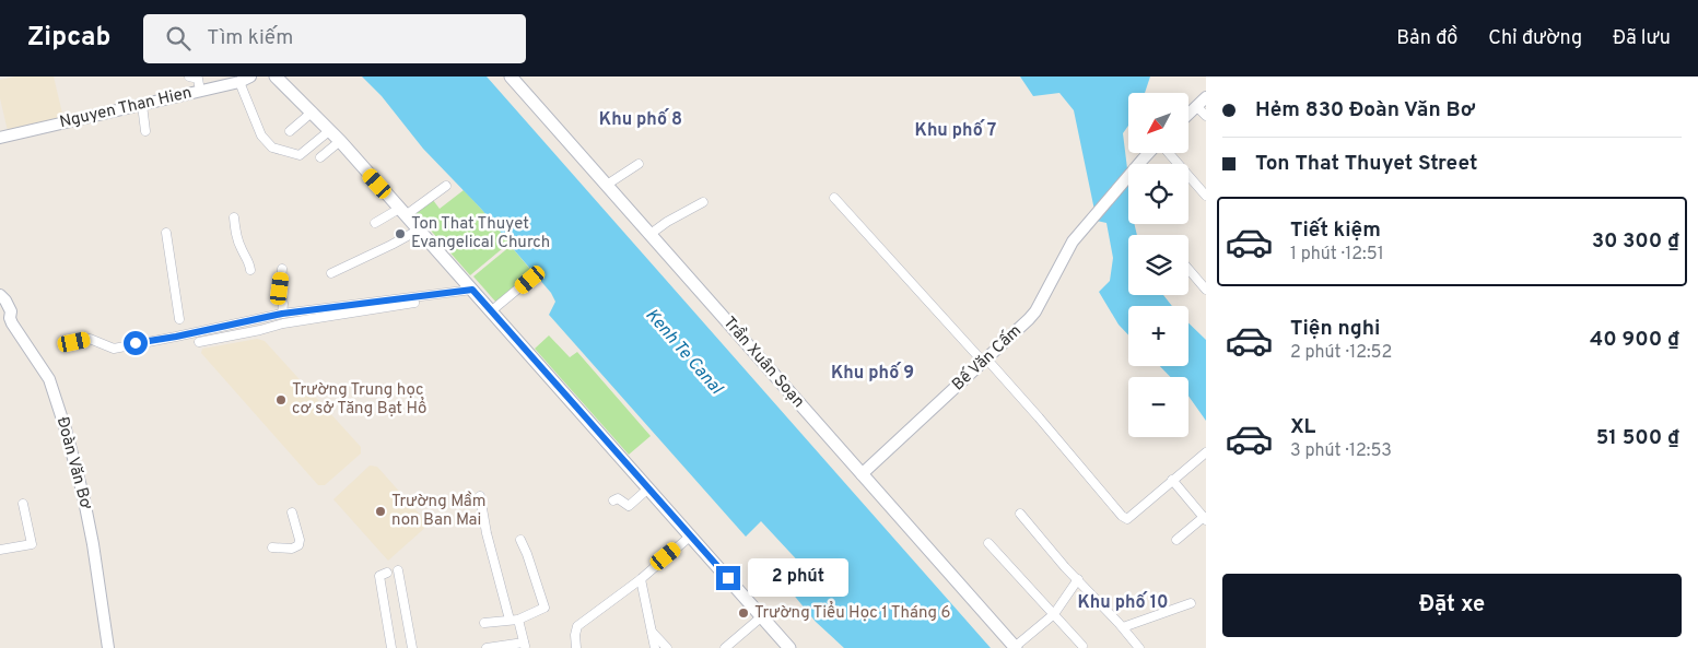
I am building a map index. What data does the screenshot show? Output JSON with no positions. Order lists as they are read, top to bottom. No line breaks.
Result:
{"streets":{"main road":["Trần Xuân Soạn"],"street":["Nguyen Than Hien","Bế Văn Cấm","Đoàn Văn Bơ"]},"crossings":[["Bế Văn Cấm","Trần Xuân Soạn"]],"districts":["Khu phố 8","Khu phố 7","Khu phố 9","Khu phố 10"],"water":["Kenh Te Canal"],"places":["Ton That Thuyet Evangelical Church","Trường Trung học cơ sở Tăng Bạt Hổ","Trường Mầm non Ban Mai","Trường Tiểu Học 1 Tháng 6"],"north":"bottom left","page":{"header":"Zipcab","search":"Tìm kiếm","nav":["Bản đồ","Chỉ đường","Đã lưu"],"banner":["Hẻm 830 Đoàn Văn Bơ","Ton That Thuyet Street"],"map_buttons":["+","−"],"list":[{"name":"Tiết kiệm","note":"1 phút · 12:51","value":"30 300 ₫"},{"name":"Tiện nghi","note":"2 phút · 12:52","value":"40 900 ₫"},{"name":"XL","note":"3 phút · 12:53","value":"51 500 ₫"}],"bubble":"2 phút","buttons":"Đặt xe"}}
